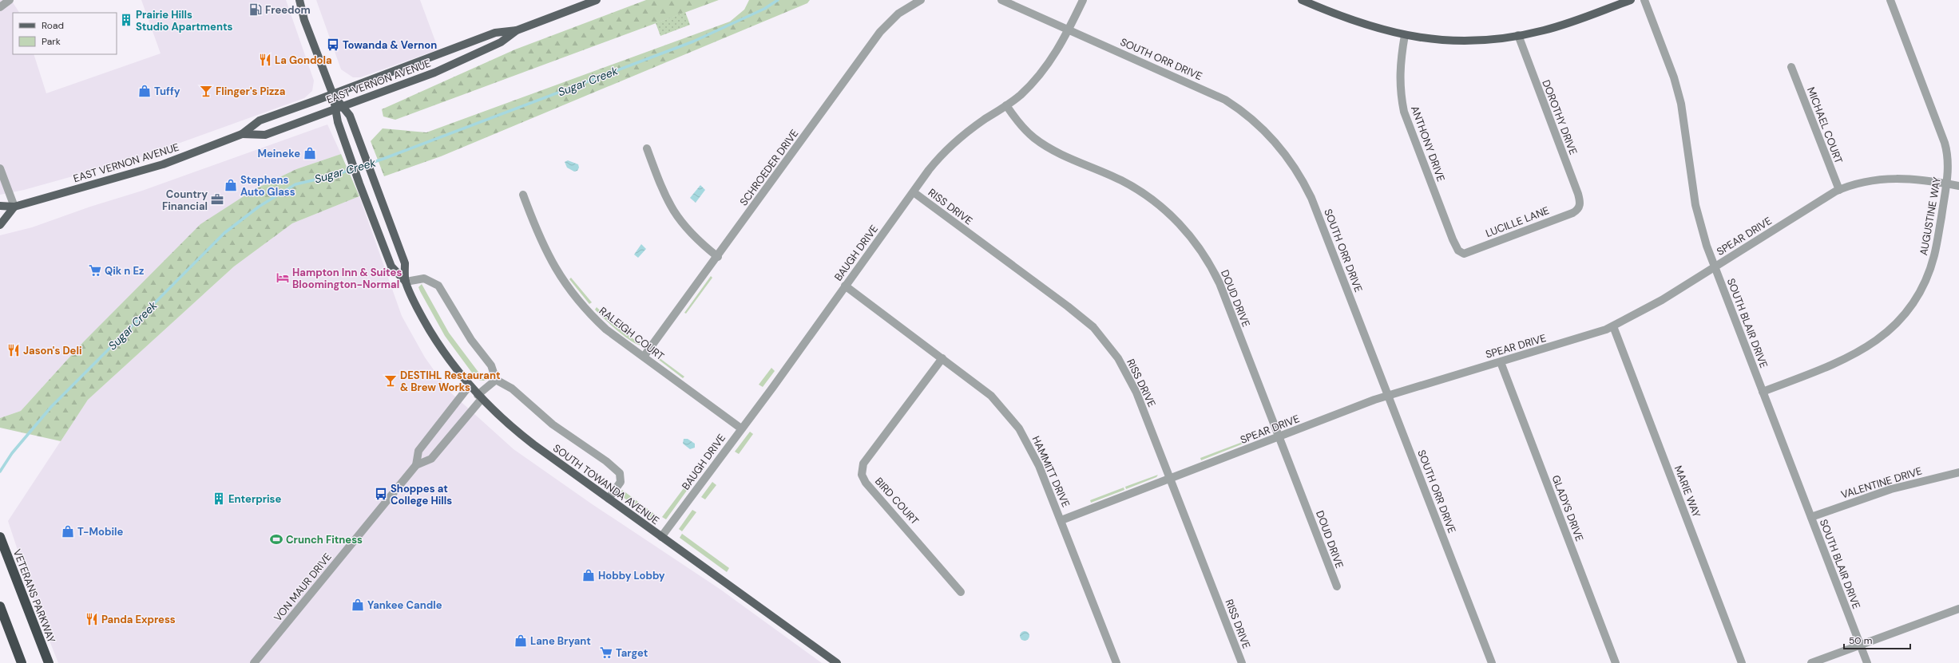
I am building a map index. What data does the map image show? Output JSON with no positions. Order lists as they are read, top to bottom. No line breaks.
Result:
{"streets":{"highway":["VETERANS PARKWAY"],"main road":["EAST VERNON AVENUE","SOUTH TOWANDA AVENUE"],"street":["SOUTH ORR DRIVE","DOROTHY DRIVE","MICHAEL COURT","ANTHONY DRIVE","SCHROEDER DRIVE","RISS DRIVE","AUGUSTINE WAY","LUCILLE LANE","SPEAR DRIVE","BAUGH DRIVE","DOUD DRIVE","SOUTH BLAIR DRIVE","RALEIGH COURT","HAMMITT DRIVE","VALENTINE DRIVE","MARIE WAY","BIRD COURT","GLADYS DRIVE","VON MAUR DRIVE"]},"crossings":[["SOUTH ORR DRIVE","SPEAR DRIVE"],["SOUTH ORR DRIVE","BAUGH DRIVE"],["EAST VERNON AVENUE","SOUTH TOWANDA AVENUE"],["DOROTHY DRIVE","LUCILLE LANE"],["MICHAEL COURT","SPEAR DRIVE"],["ANTHONY DRIVE","LUCILLE LANE"],["SCHROEDER DRIVE","RALEIGH COURT"],["RISS DRIVE","SPEAR DRIVE"],["RISS DRIVE","BAUGH DRIVE"],["AUGUSTINE WAY","SPEAR DRIVE"],["AUGUSTINE WAY","SOUTH BLAIR DRIVE"],["SPEAR DRIVE","DOUD DRIVE"],["SPEAR DRIVE","SOUTH BLAIR DRIVE"],["SPEAR DRIVE","HAMMITT DRIVE"],["SPEAR DRIVE","MARIE WAY"],["SPEAR DRIVE","GLADYS DRIVE"],["BAUGH DRIVE","DOUD DRIVE"],["BAUGH DRIVE","RALEIGH COURT"],["BAUGH DRIVE","HAMMITT DRIVE"],["BAUGH DRIVE","SOUTH TOWANDA AVENUE"],["SOUTH BLAIR DRIVE","VALENTINE DRIVE"],["HAMMITT DRIVE","BIRD COURT"],["SOUTH TOWANDA AVENUE","VON MAUR DRIVE"]],"water":["Sugar Creek"],"places":{"fuel station":["Freedom"],"building":["Prairie Hills Studio Apartments","Enterprise"],"bus stop":["Towanda & Vernon","Shoppes at College Hills"],"restaurant":["La Gondola","Jason's Deli","Panda Express"],"shop":["Tuffy","Meineke","Stephens Auto Glass","T-Mobile","Hobby Lobby","Yankee Candle","Lane Bryant"],"bar":["Flinger's Pizza","DESTIHL Restaurant & Brew Works"],"office":["Country Financial"],"supermarket":["Qik n Ez","Target"],"hotel":["Hampton Inn & Suites Bloomington-Normal"],"sports":["Crunch Fitness"]},"legend":["Road","Park"],"scale_bar":"50 m"}
